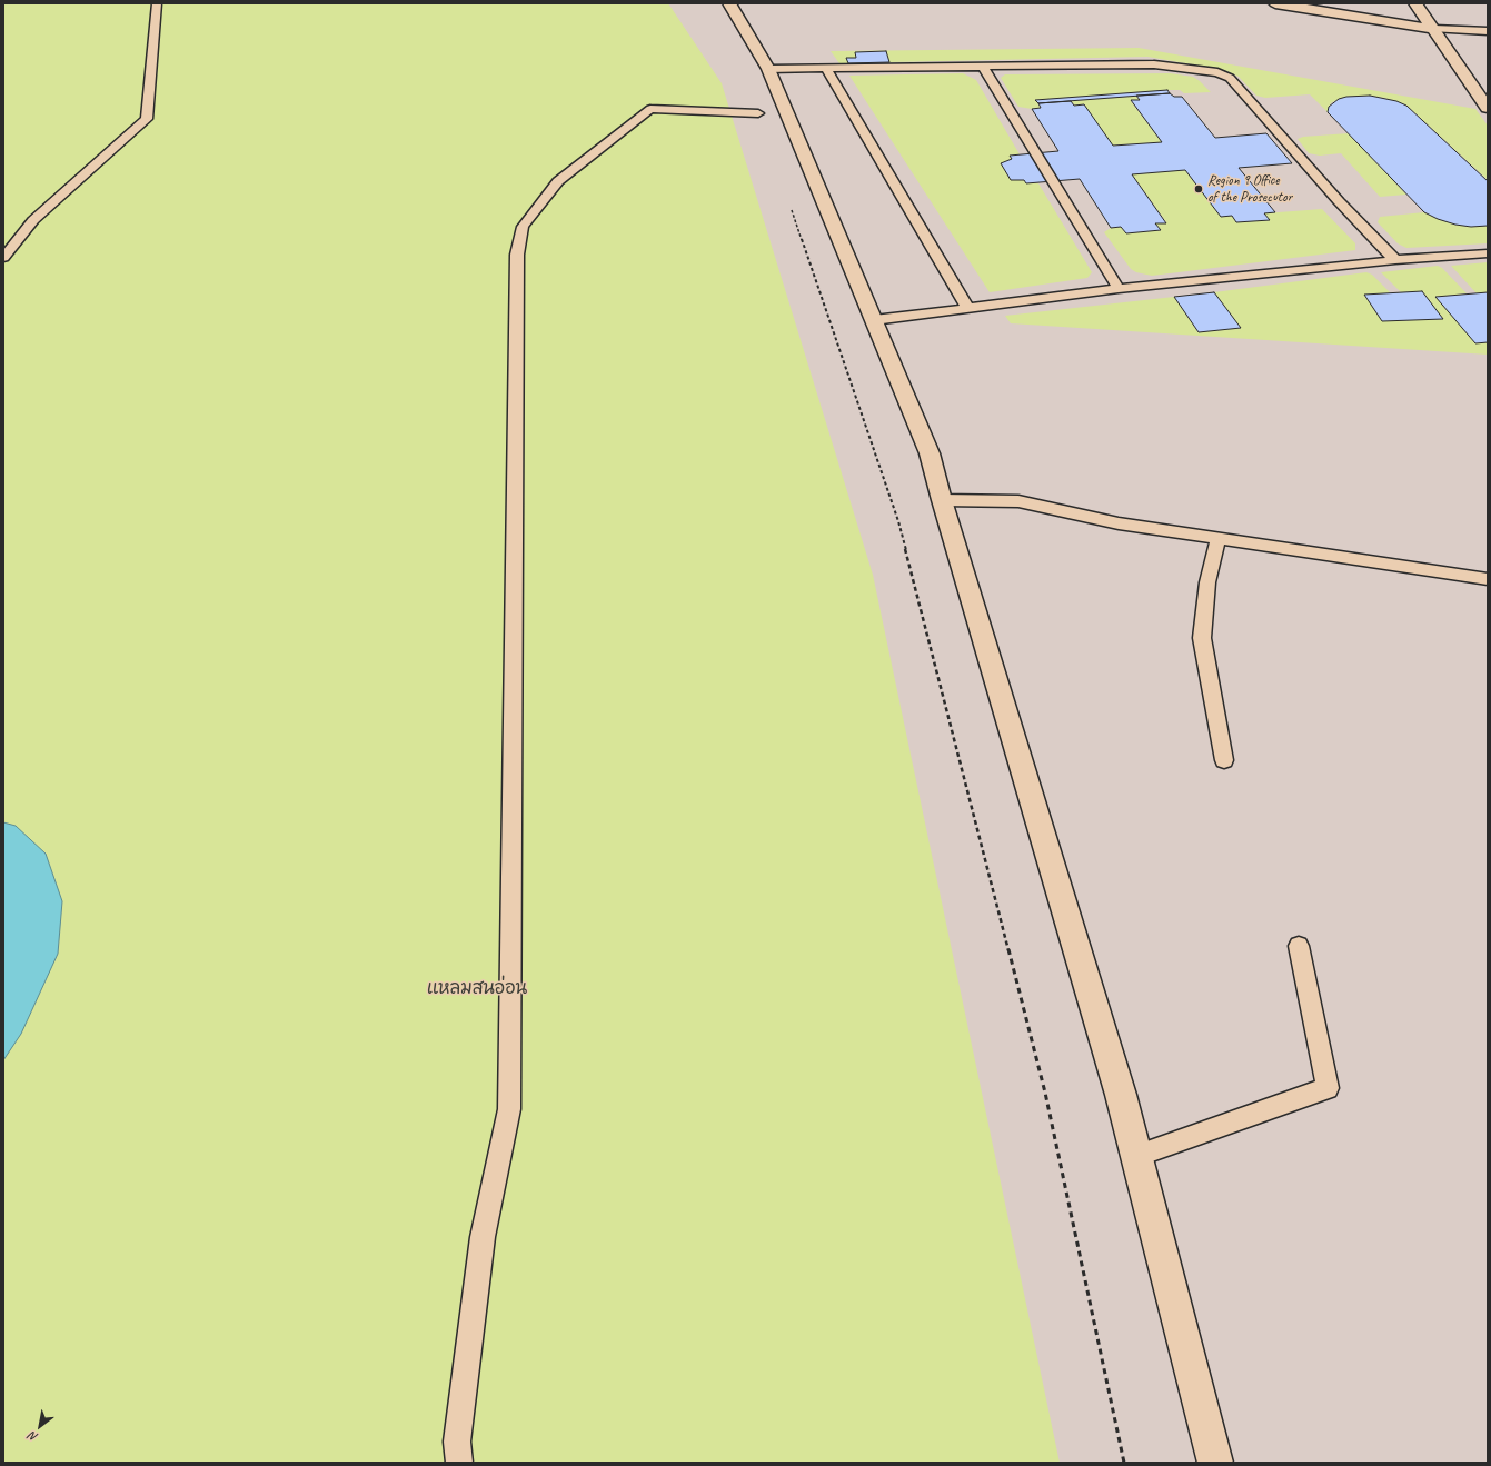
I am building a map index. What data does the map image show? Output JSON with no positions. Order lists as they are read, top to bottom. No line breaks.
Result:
{"parks":["แหลมสนอ่อน"],"places":["Region 9 Office of the Prosecutor"],"north":"bottom left"}
